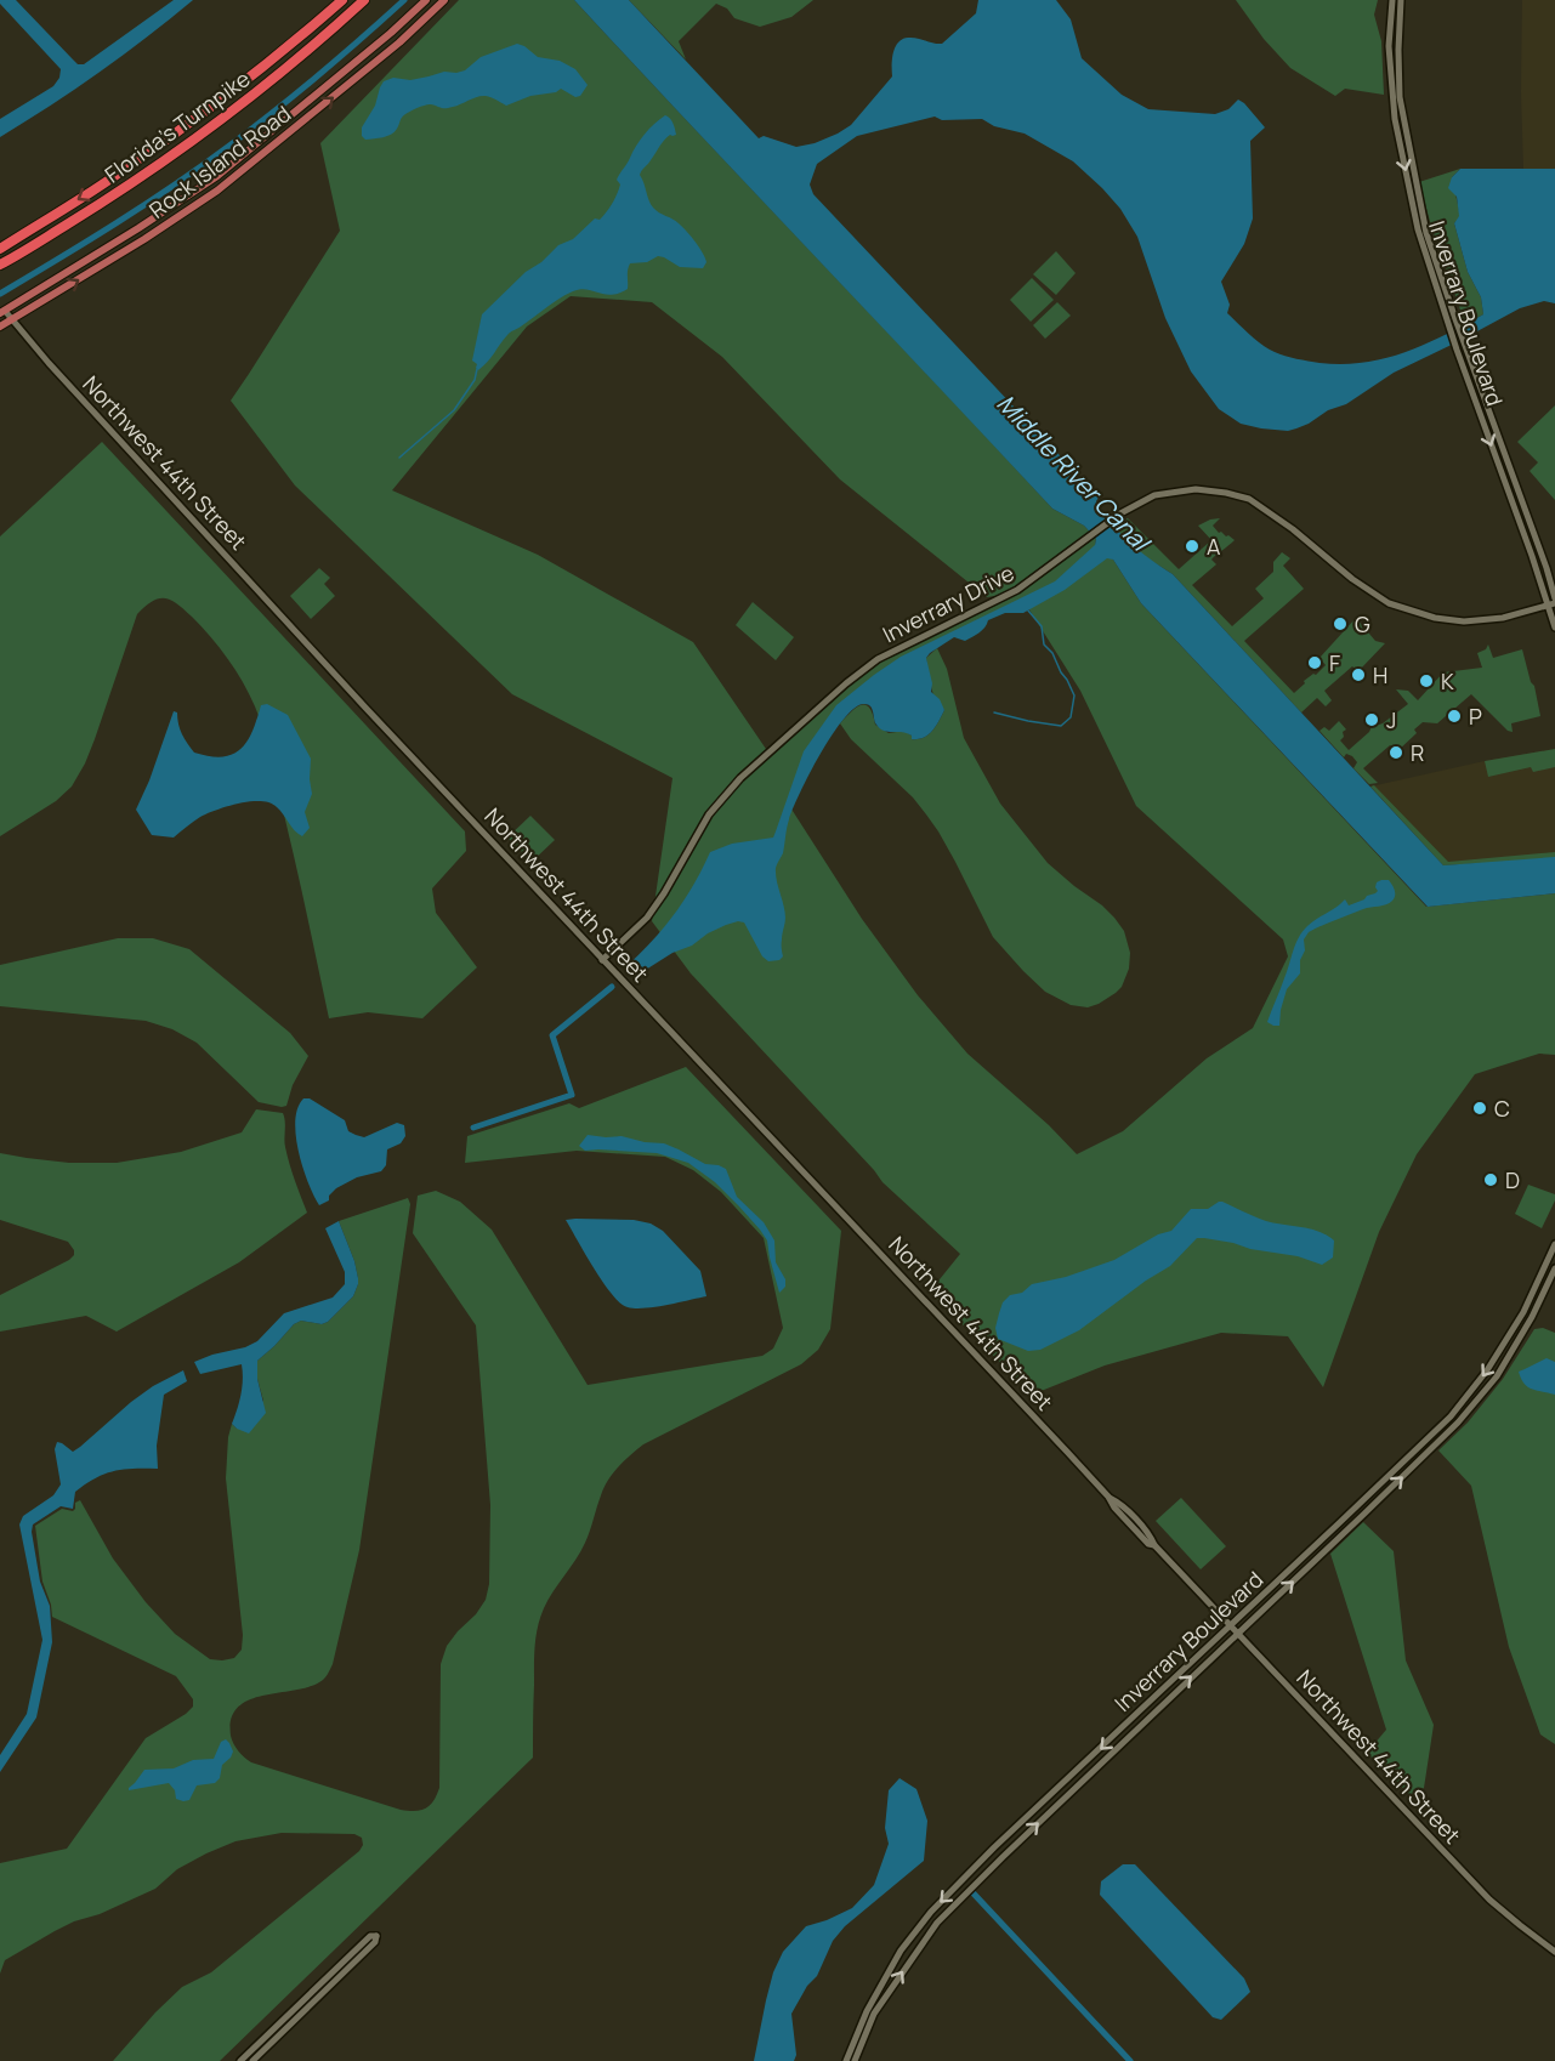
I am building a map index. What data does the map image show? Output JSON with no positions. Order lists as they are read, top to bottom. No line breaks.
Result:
{"streets":{"highway":["Florida's Turnpike"],"main road":["Rock Island Road"],"street":["Inverrary Boulevard","Northwest 44th Street","Inverrary Drive"]},"crossings":[["Rock Island Road","Northwest 44th Street"],["Inverrary Boulevard","Northwest 44th Street"],["Inverrary Boulevard","Inverrary Drive"],["Northwest 44th Street","Inverrary Drive"]],"water":["Middle River Canal"],"places":["A","G","F","H","K","P","J","R","C","D"]}
